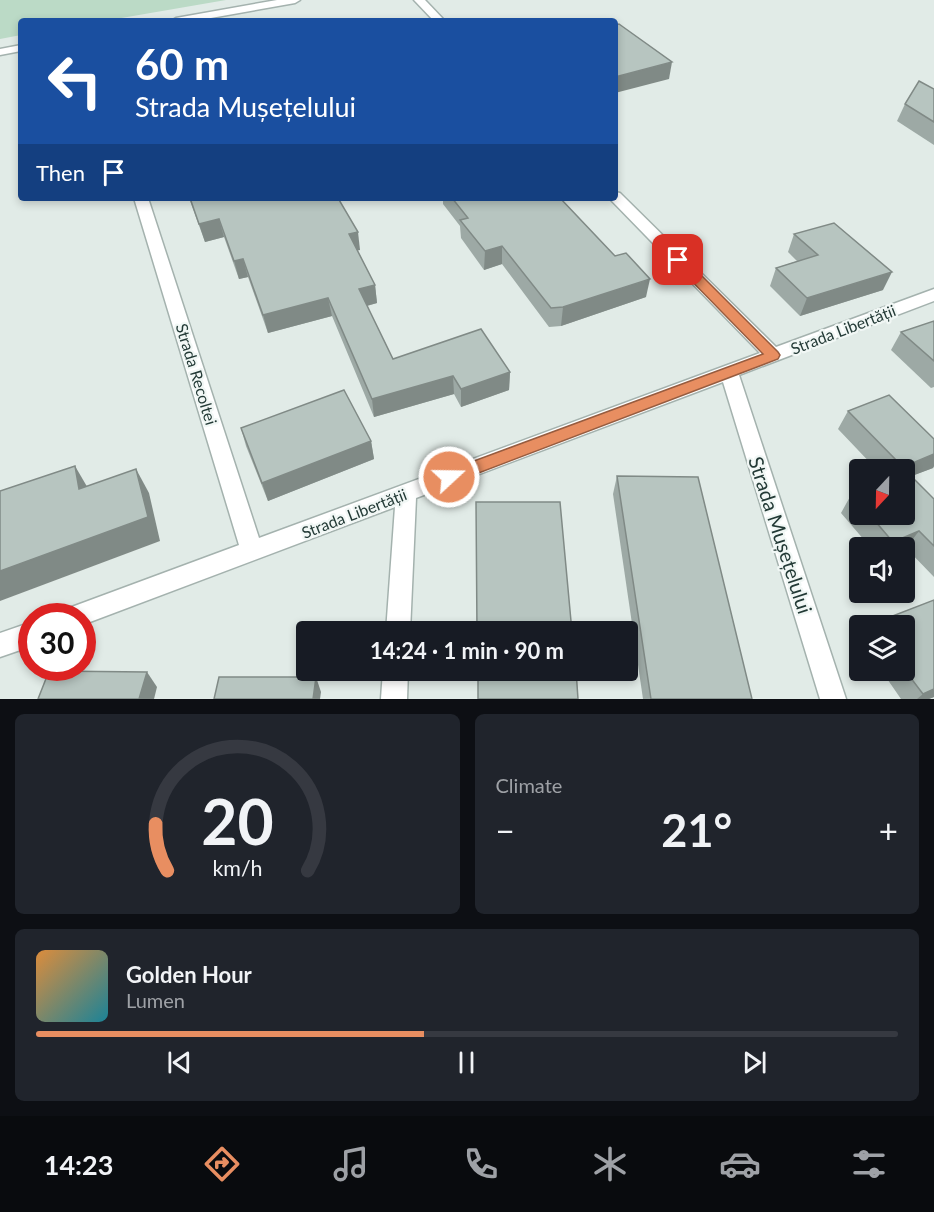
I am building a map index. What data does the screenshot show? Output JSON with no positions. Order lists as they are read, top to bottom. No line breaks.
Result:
{"streets":{"street":["Strada Libertății","Strada Recoltei","Strada Mușețelului"]},"crossings":[["Strada Libertății","Strada Recoltei"],["Strada Libertății","Strada Mușețelului"]],"north":"bottom","page":{"turn":["60 m","Strada Mușețelului"],"then":"Then","limit":"30","trip":"14:24 · 1 min · 90 m","tile":"Climate","heat":["−","21°","+"],"song":["Golden Hour","Lumen"],"tabs":"14:23","gauge":["20","km/h"]}}
